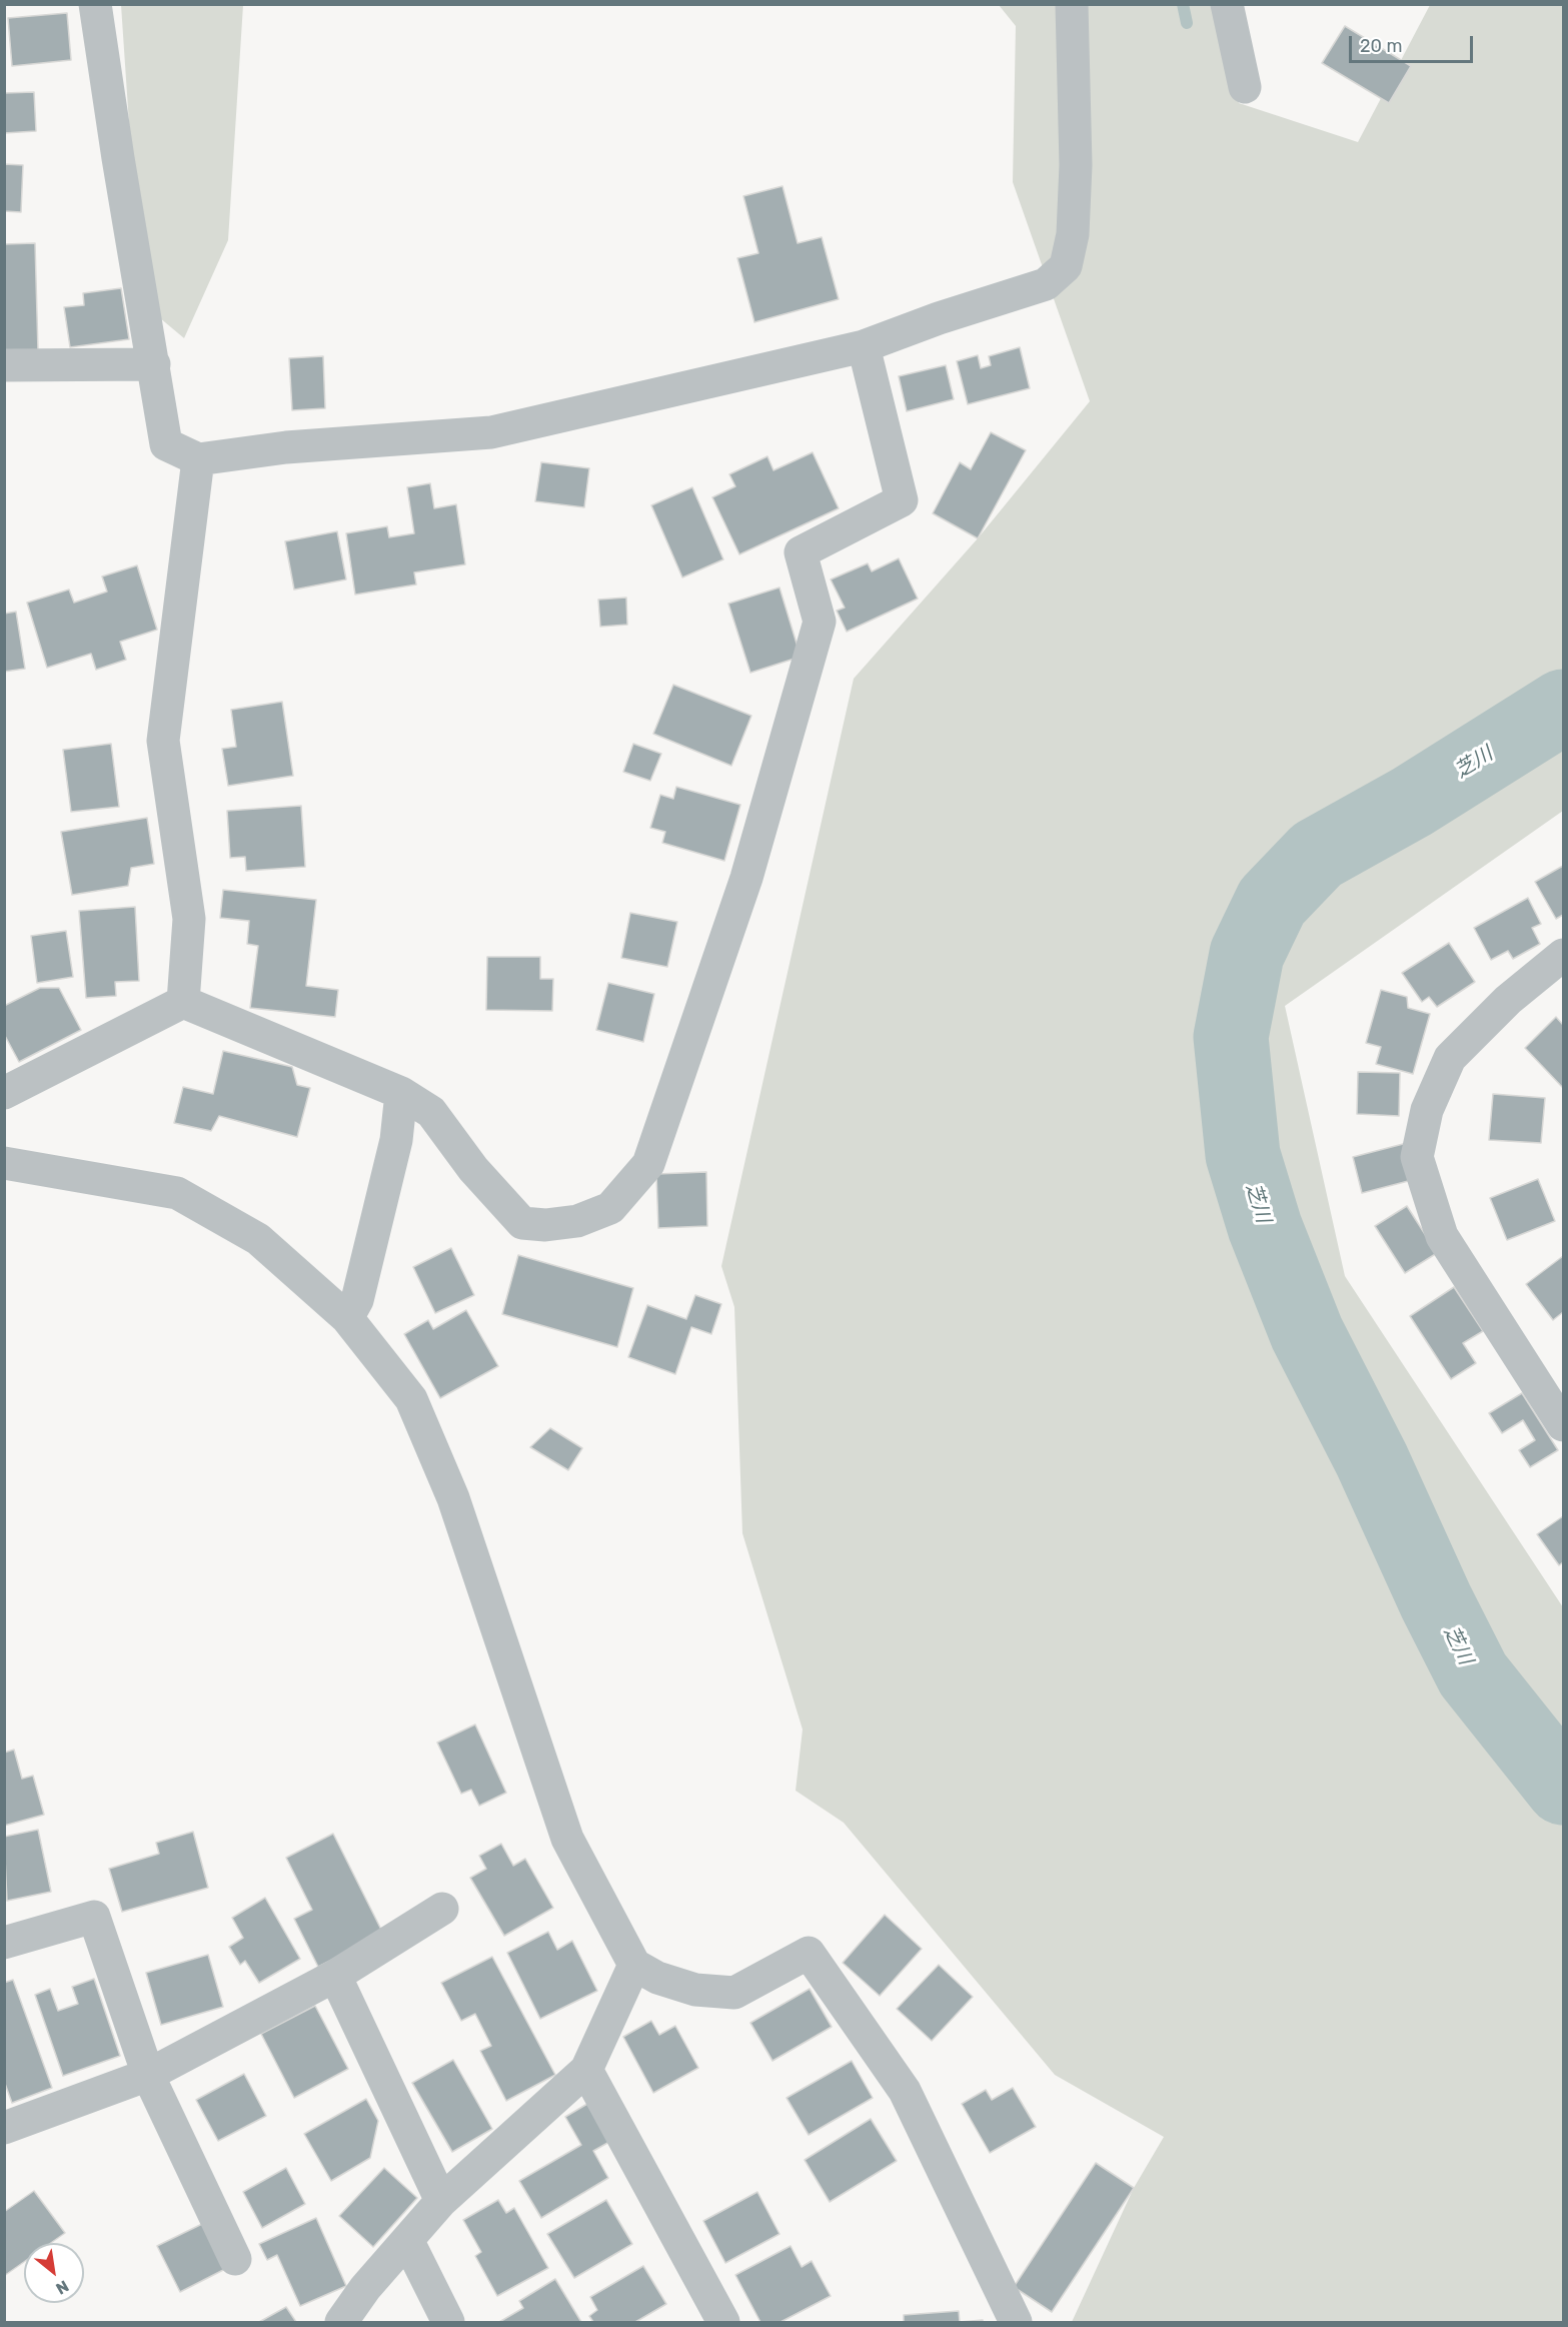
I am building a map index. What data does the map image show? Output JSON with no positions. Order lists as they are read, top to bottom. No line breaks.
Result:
{"water":["芝川"],"scale_bar":"20 m","north":"bottom right"}
